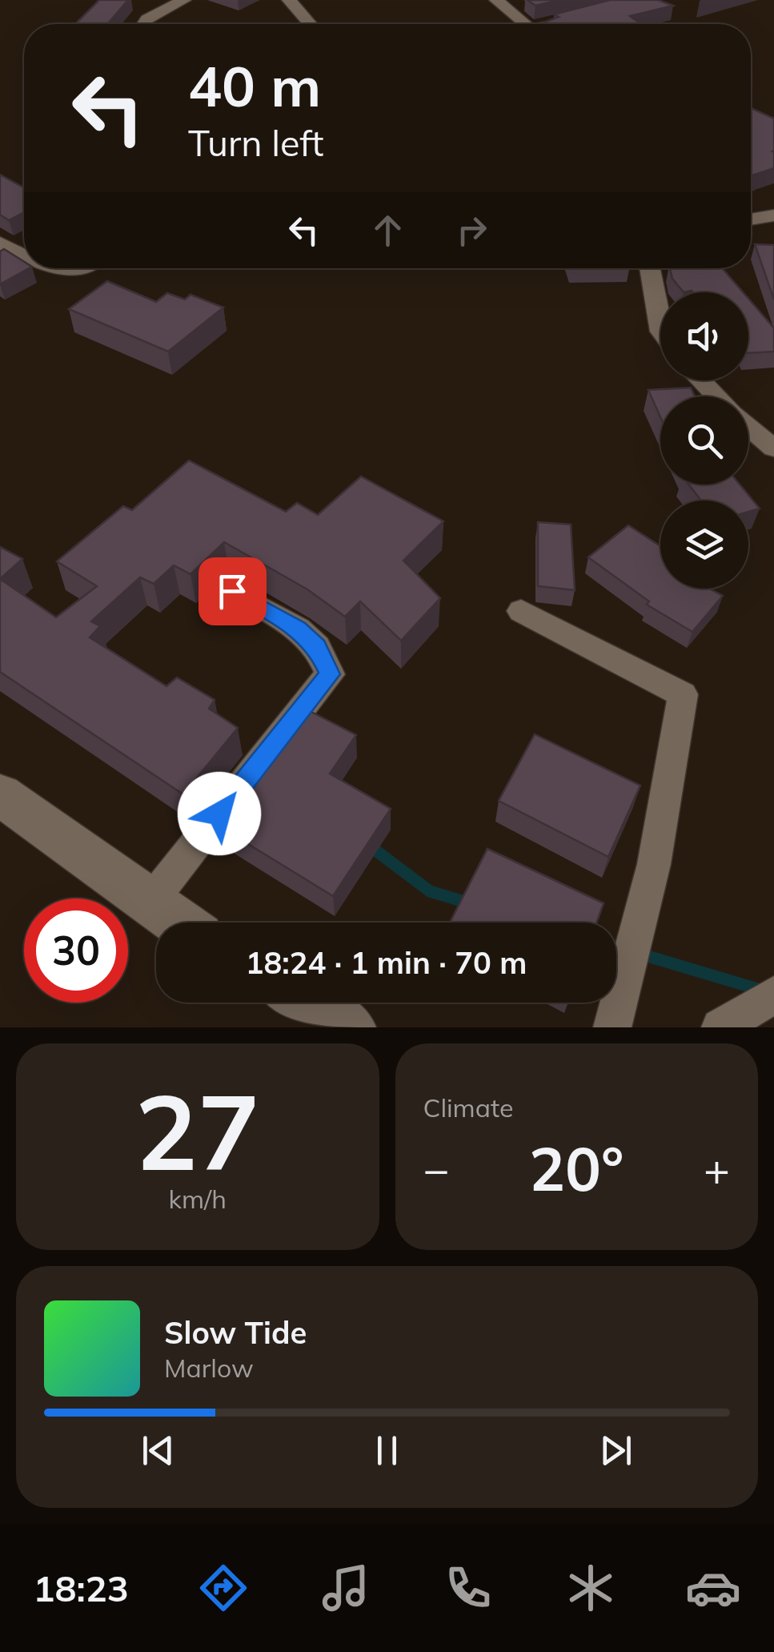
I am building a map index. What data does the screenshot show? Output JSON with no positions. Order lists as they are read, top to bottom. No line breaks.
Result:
{"page":{"turn":["40 m","Turn left"],"limit":"30","trip":"18:24 · 1 min · 70 m","tile":[["27","km/h"],"Climate"],"heat":["−","20°","+"],"song":["Slow Tide","Marlow"],"tabs":"18:23"}}
